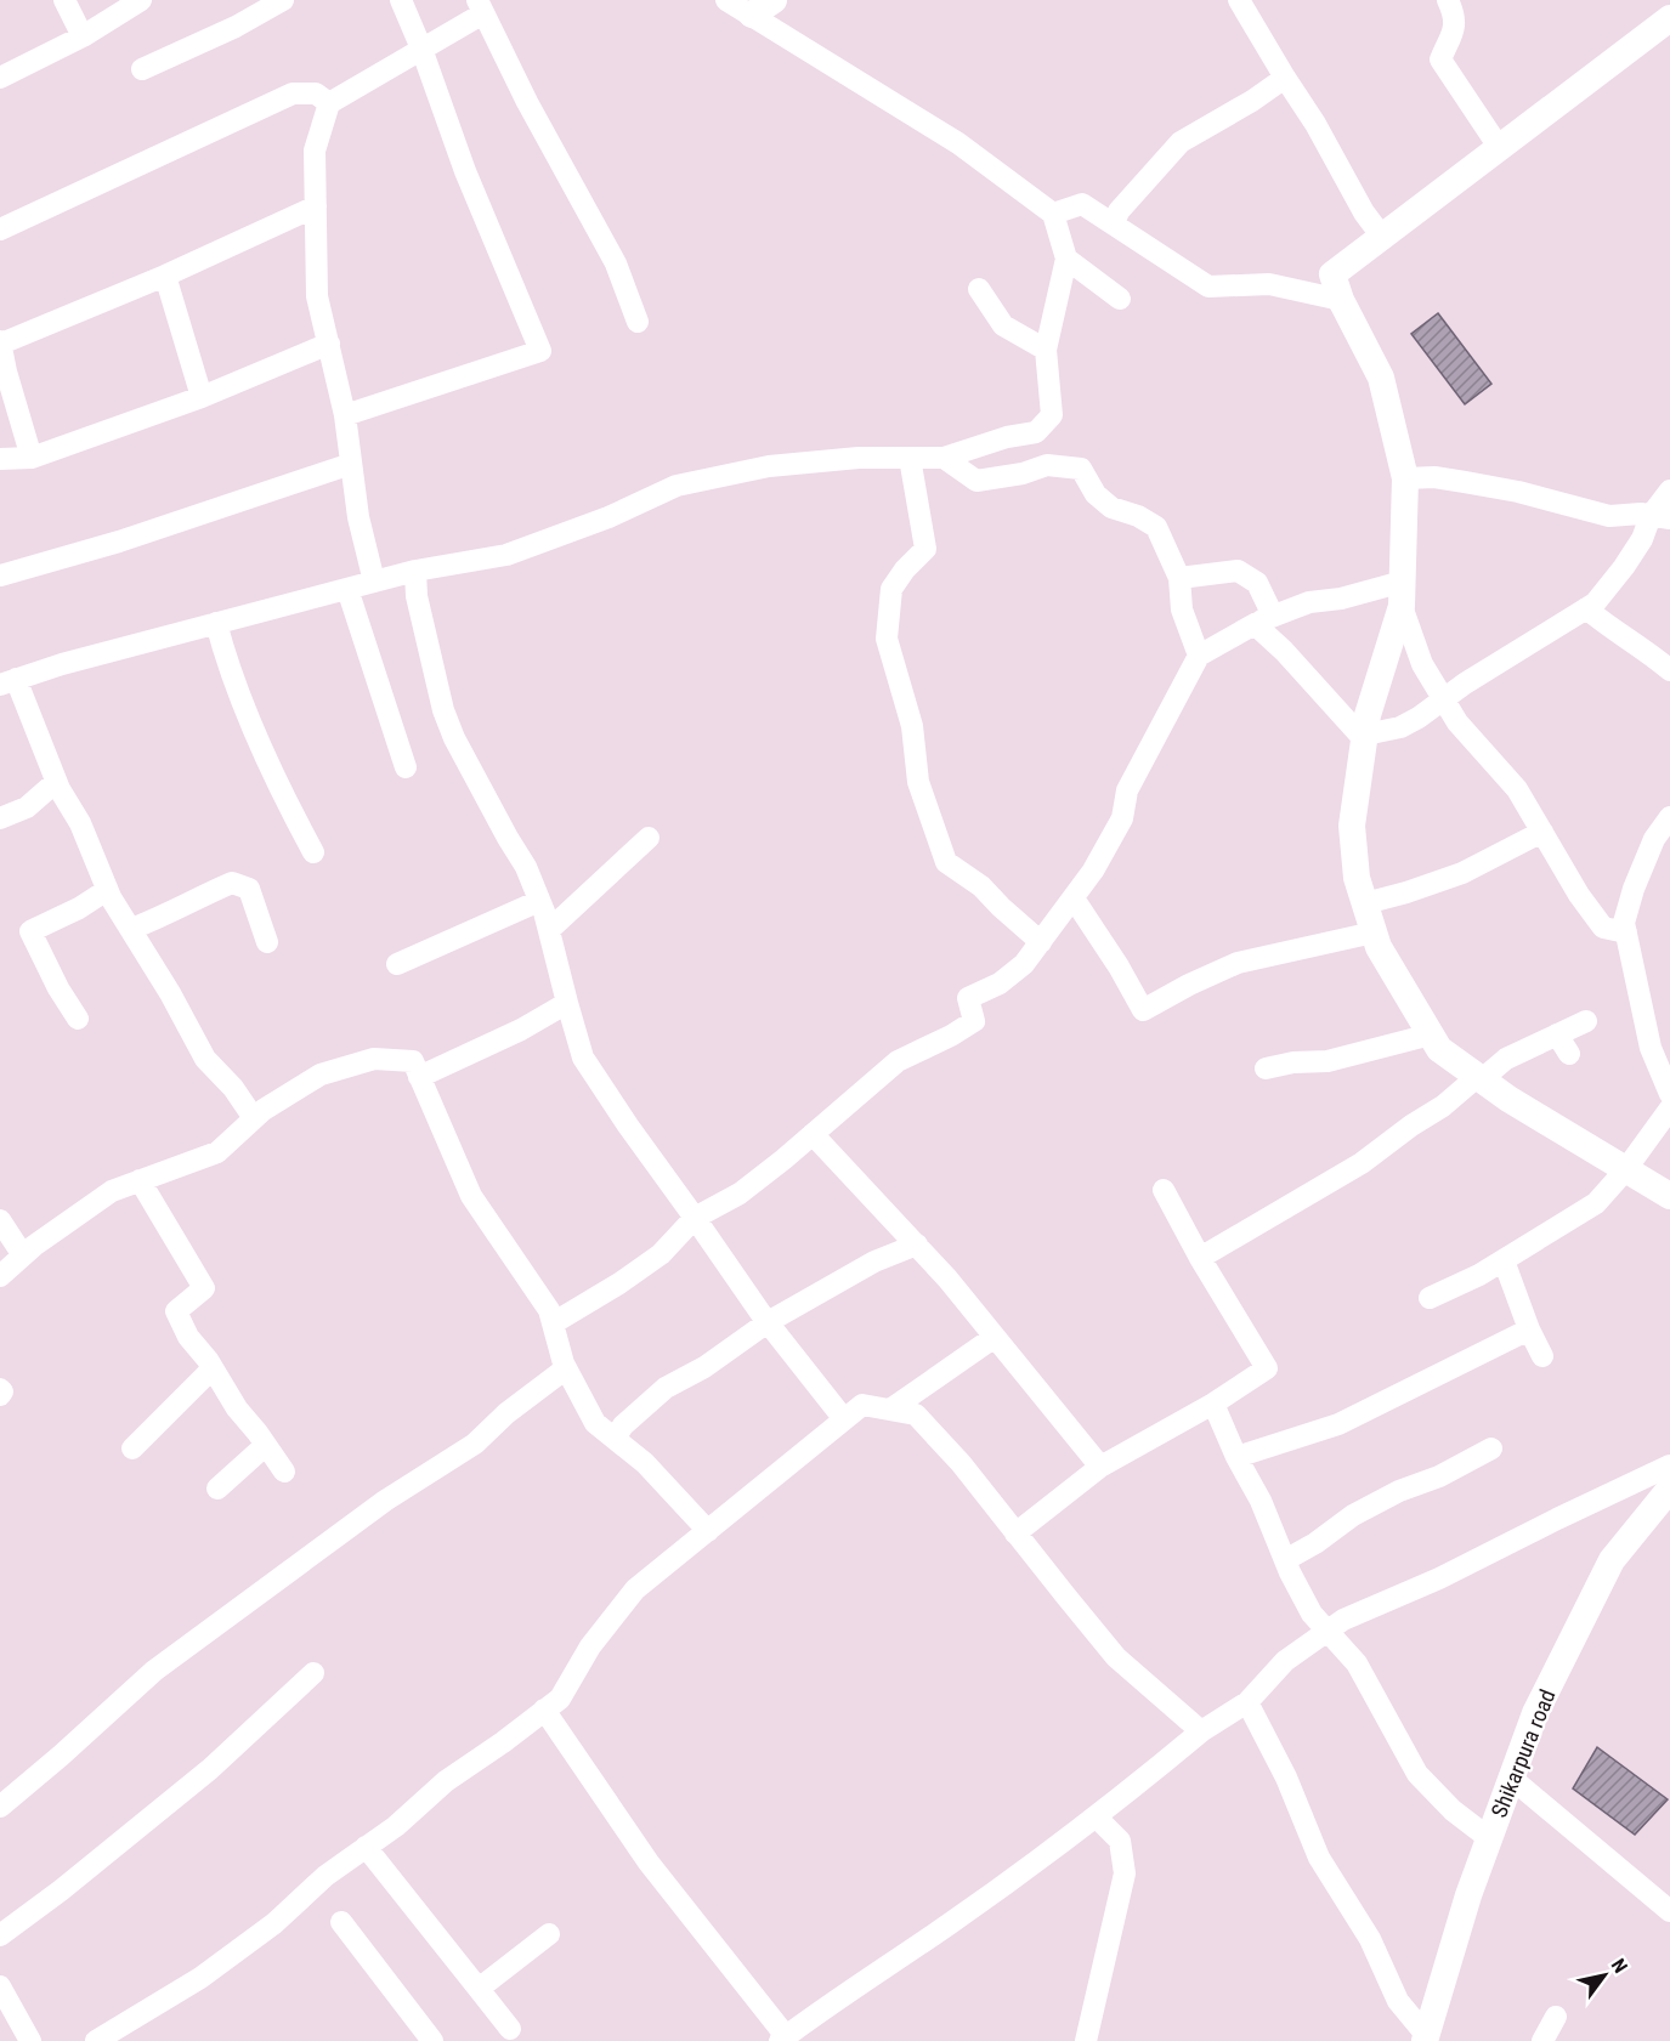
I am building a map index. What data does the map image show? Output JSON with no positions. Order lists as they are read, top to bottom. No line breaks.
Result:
{"streets":{"street":["Shikarpura road"]},"north":"top right"}
